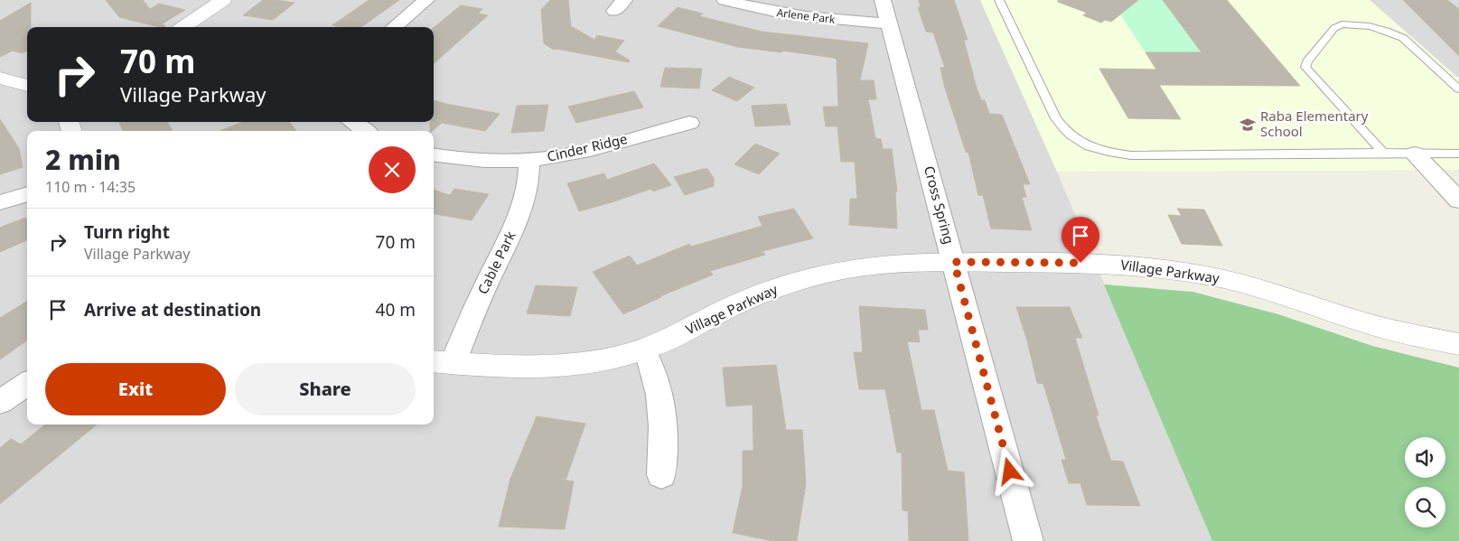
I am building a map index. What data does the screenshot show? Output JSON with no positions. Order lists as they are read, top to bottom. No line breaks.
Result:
{"streets":{"street":["Arlene Park","Cinder Ridge","Cross Spring","Cable Park","Village Parkway"]},"crossings":[["Arlene Park","Cross Spring"],["Cinder Ridge","Cable Park"],["Cross Spring","Village Parkway"],["Cable Park","Village Parkway"]],"places":{"school or university":["Raba Elementary School"]},"page":{"turn":["70 m","Village Parkway"],"heading":["2 min","110 m · 14:35"],"list":[{"name":"Turn right","note":"Village Parkway","value":"70 m"},{"name":"Arrive at destination","value":"40 m"}],"buttons":["Exit","Share"]}}
